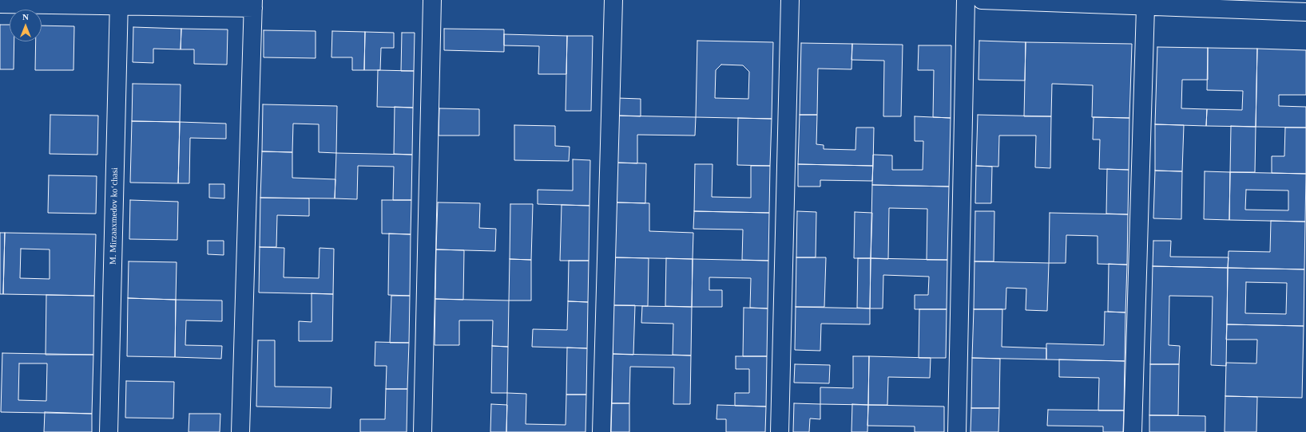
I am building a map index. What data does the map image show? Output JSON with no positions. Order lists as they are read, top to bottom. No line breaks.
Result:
{"streets":{"street":["M. Mirzaaxmedov koʻchasi"]},"north":"top"}
